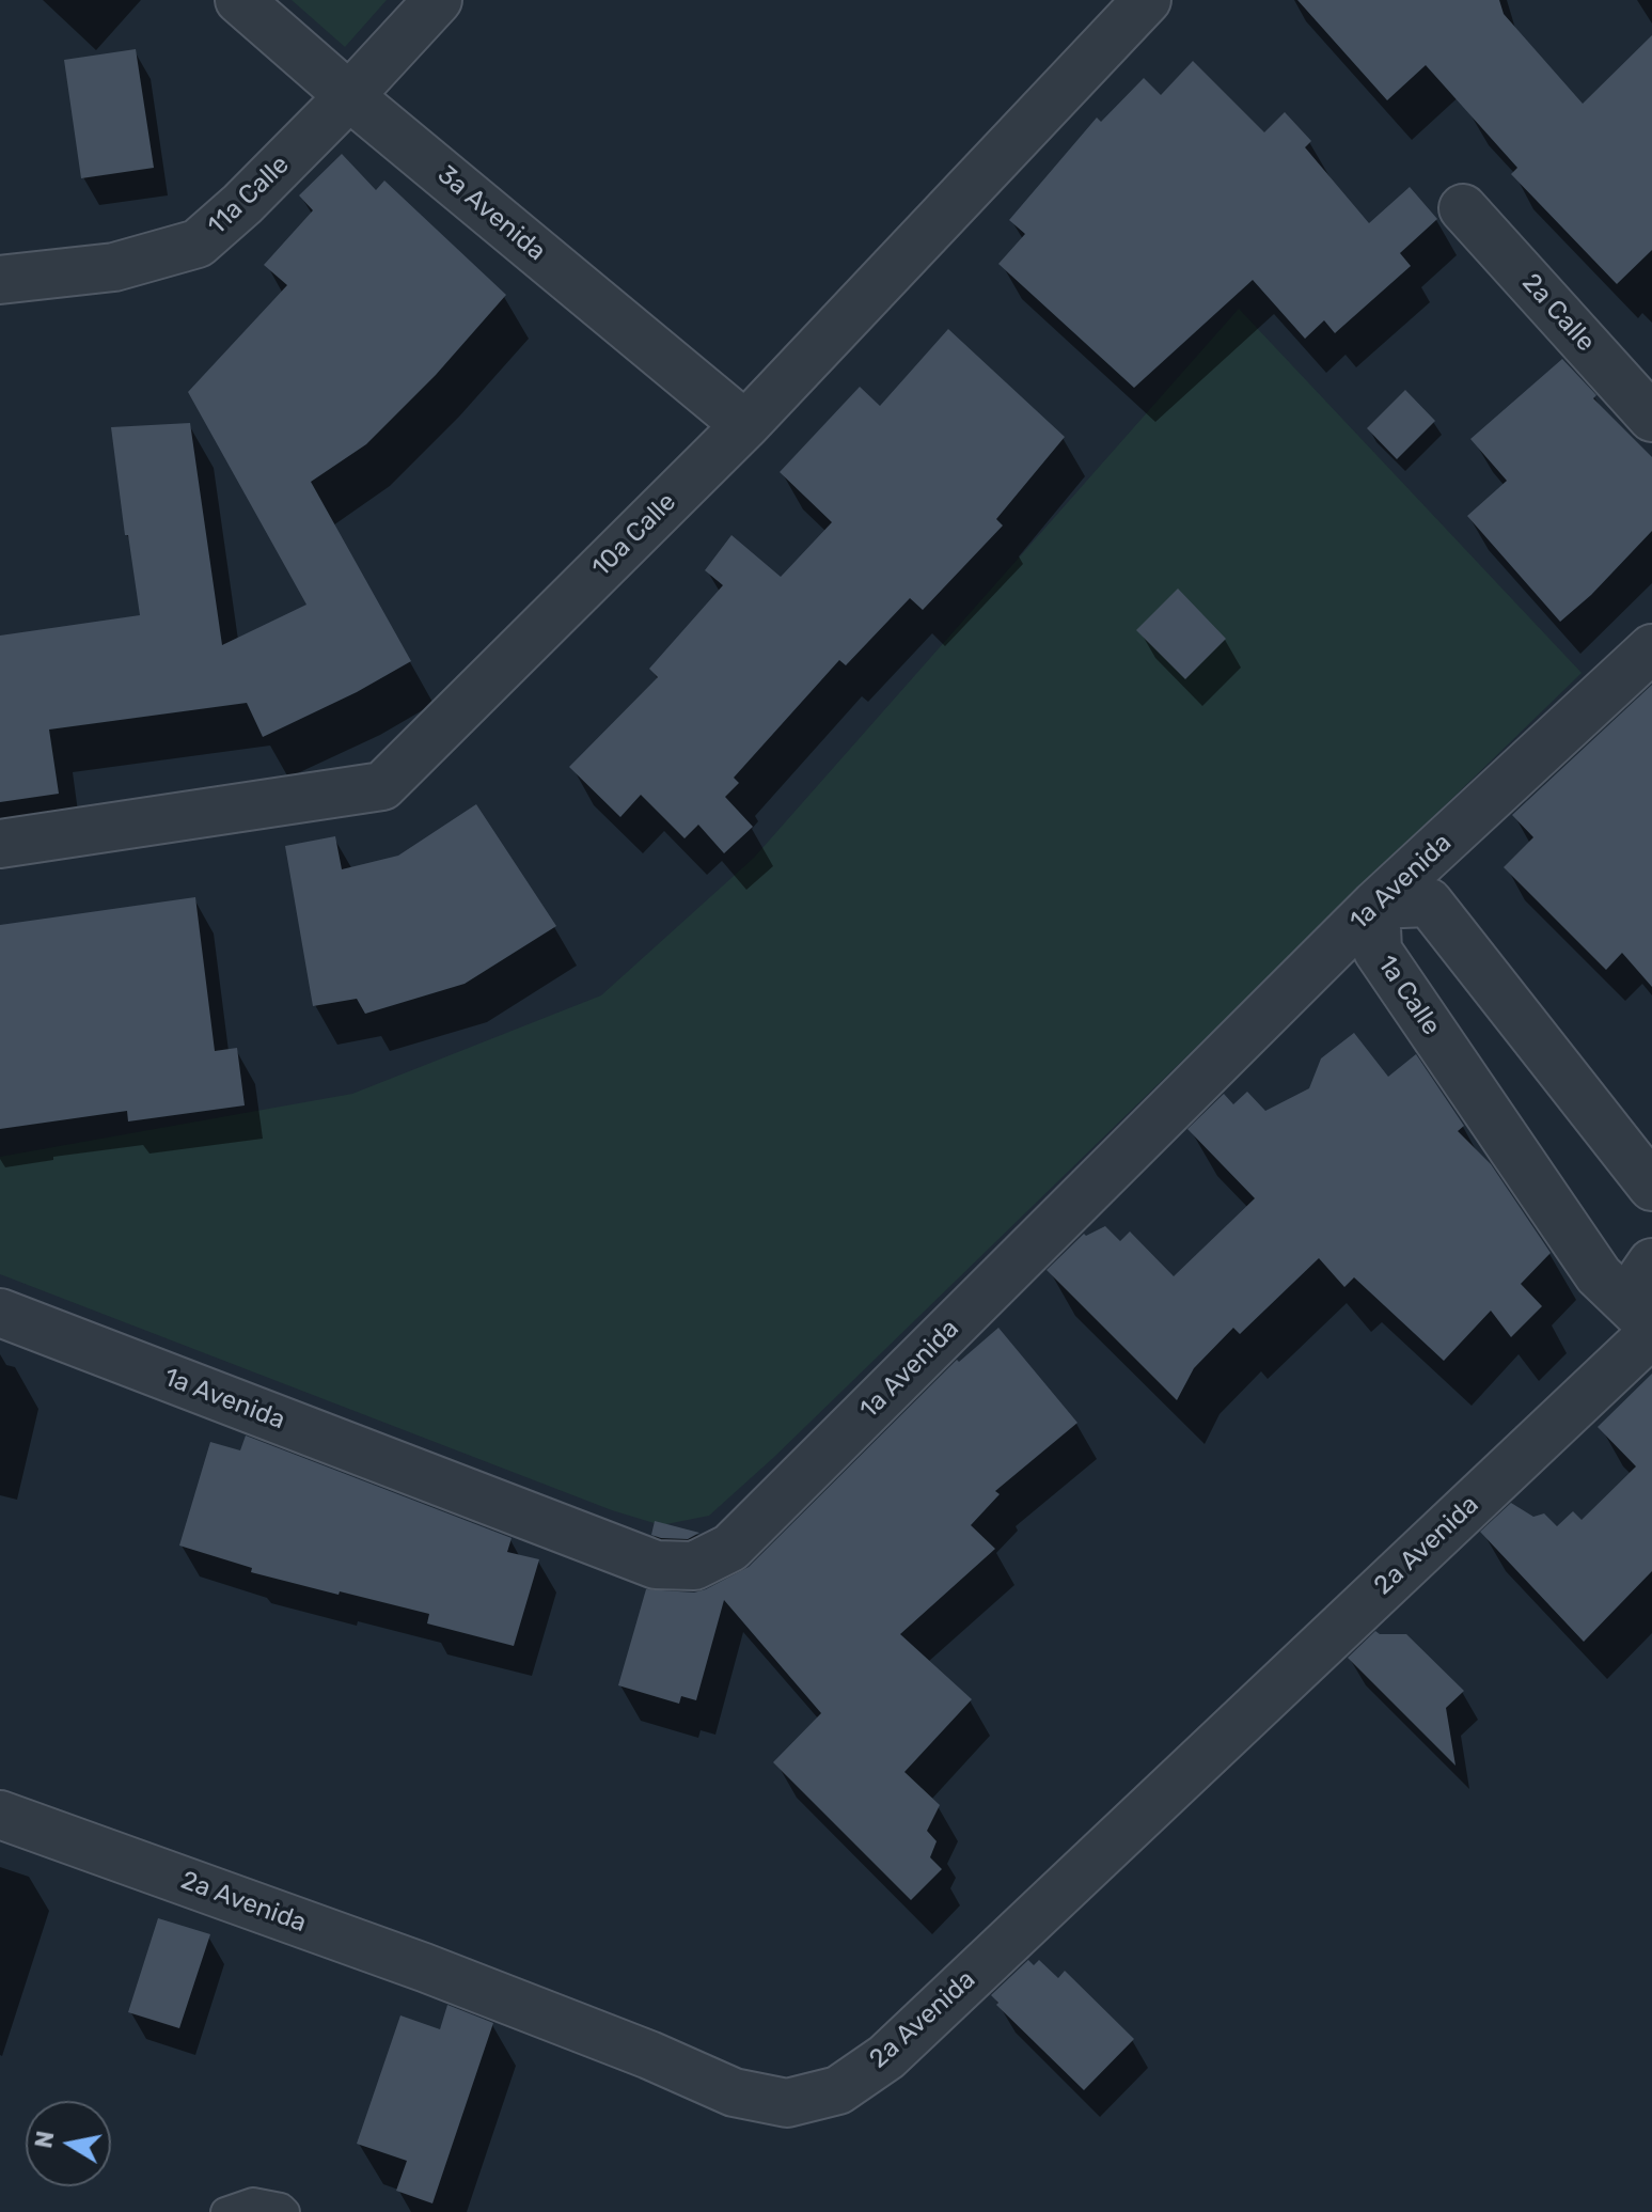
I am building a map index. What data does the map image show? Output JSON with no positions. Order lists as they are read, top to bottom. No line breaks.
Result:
{"streets":{"street":["11a Calle","3a Avenida","2a Calle","10a Calle","1a Avenida","1a Calle","2a Avenida"]},"crossings":[["11a Calle","3a Avenida"],["3a Avenida","10a Calle"],["1a Avenida","1a Calle"],["1a Calle","2a Avenida"]],"north":"left"}
